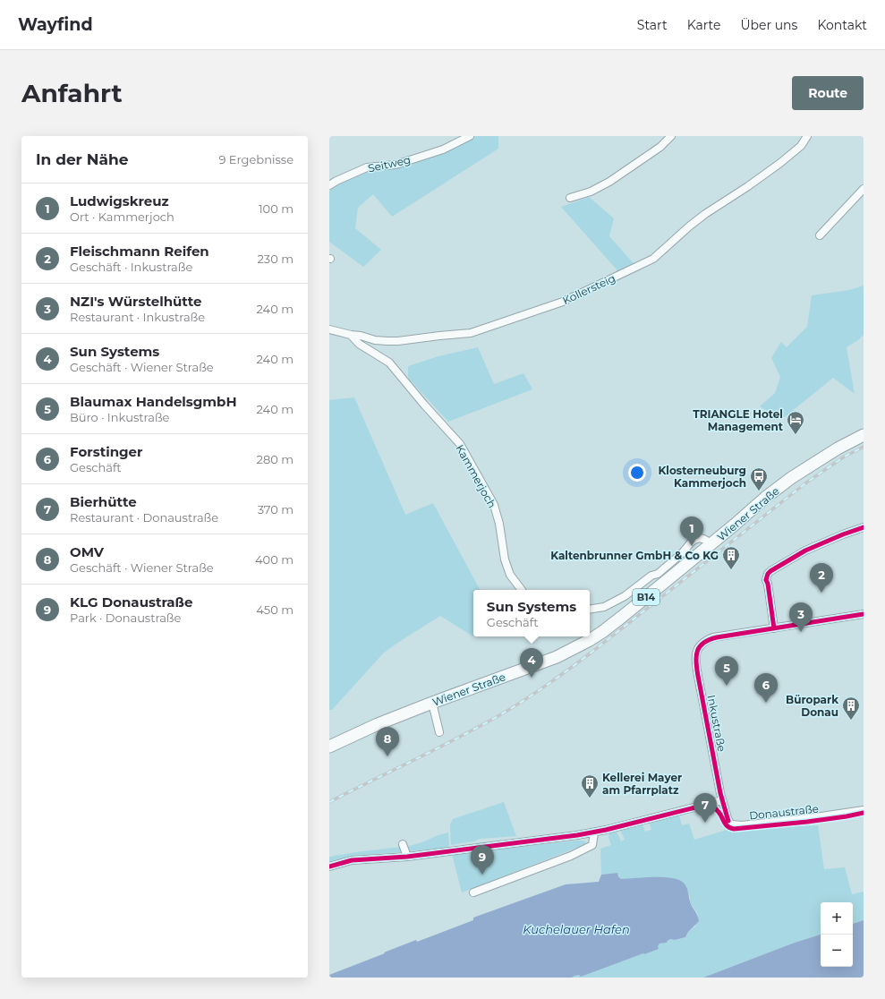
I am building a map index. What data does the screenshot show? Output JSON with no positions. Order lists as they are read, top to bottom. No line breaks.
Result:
{"streets":{"main road":["Wiener Straße","B14"],"street":["Seitweg","Kollersteig","Kammerjoch","Inkustraße","Donaustraße"]},"crossings":[["Kollersteig","Kammerjoch"],["Inkustraße","Donaustraße"]],"water":["Kuchelauer Hafen"],"places":{"hotel":["TRIANGLE Hotel Management"],"bus stop":["Klosterneuburg Kammerjoch"],"building":["Kaltenbrunner GmbH & Co KG","Büropark Donau","Kellerei Mayer am Pfarrplatz"]},"page":{"header":"Wayfind","nav":["Start","Karte","Über uns","Kontakt"],"buttons":"Route","title":"Anfahrt","heading":["In der Nähe","9 Ergebnisse"],"list":[{"mark":"1","name":"Ludwigskreuz","note":"Ort · Kammerjoch","value":"100 m"},{"mark":"2","name":"Fleischmann Reifen","note":"Geschäft · Inkustraße","value":"230 m"},{"mark":"3","name":"NZI's Würstelhütte","note":"Restaurant · Inkustraße","value":"240 m"},{"mark":"4","name":"Sun Systems","note":"Geschäft · Wiener Straße","value":"240 m"},{"mark":"5","name":"Blaumax HandelsgmbH","note":"Büro · Inkustraße","value":"240 m"},{"mark":"6","name":"Forstinger","note":"Geschäft","value":"280 m"},{"mark":"7","name":"Bierhütte","note":"Restaurant · Donaustraße","value":"370 m"},{"mark":"8","name":"OMV","note":"Geschäft · Wiener Straße","value":"400 m"},{"mark":"9","name":"KLG Donaustraße","note":"Park · Donaustraße","value":"450 m"}],"pins":["1","2","3","4","5","6","8","7","9"],"popup":["Sun Systems","Geschäft"],"map_buttons":["+","−"]}}
